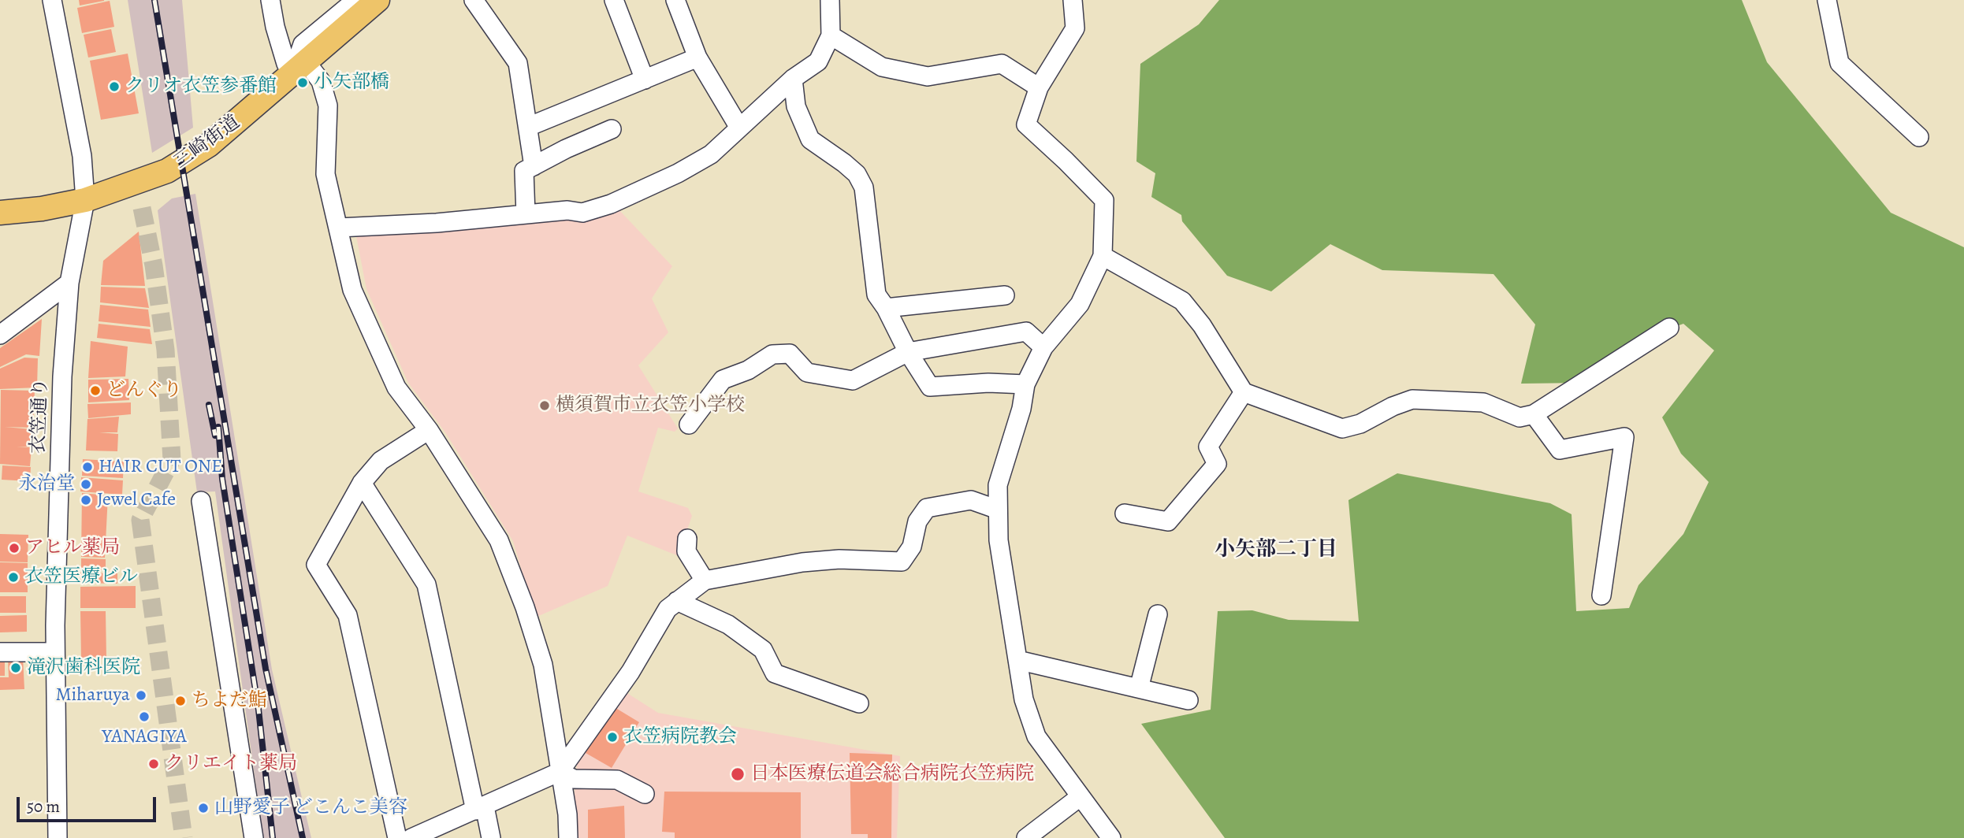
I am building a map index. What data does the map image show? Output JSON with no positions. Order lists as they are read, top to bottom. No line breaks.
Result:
{"streets":{"main road":["三崎街道"],"street":["衣笠通り"]},"crossings":[["三崎街道","衣笠通り"]],"districts":["小矢部二丁目"],"places":["小矢部橋","クリオ衣笠参番館","どんぐり","横須賀市立衣笠小学校","HAIR CUT ONE","永治堂","Jewel Cafe","アヒル薬局","衣笠医療ビル","滝沢歯科医院","Miharuya","ちよだ鮨","YANAGIYA","衣笠病院教会","クリエイト薬局","日本医療伝道会総合病院衣笠病院","山野愛子 どこんこ美容"],"scale_bar":"50 m"}
